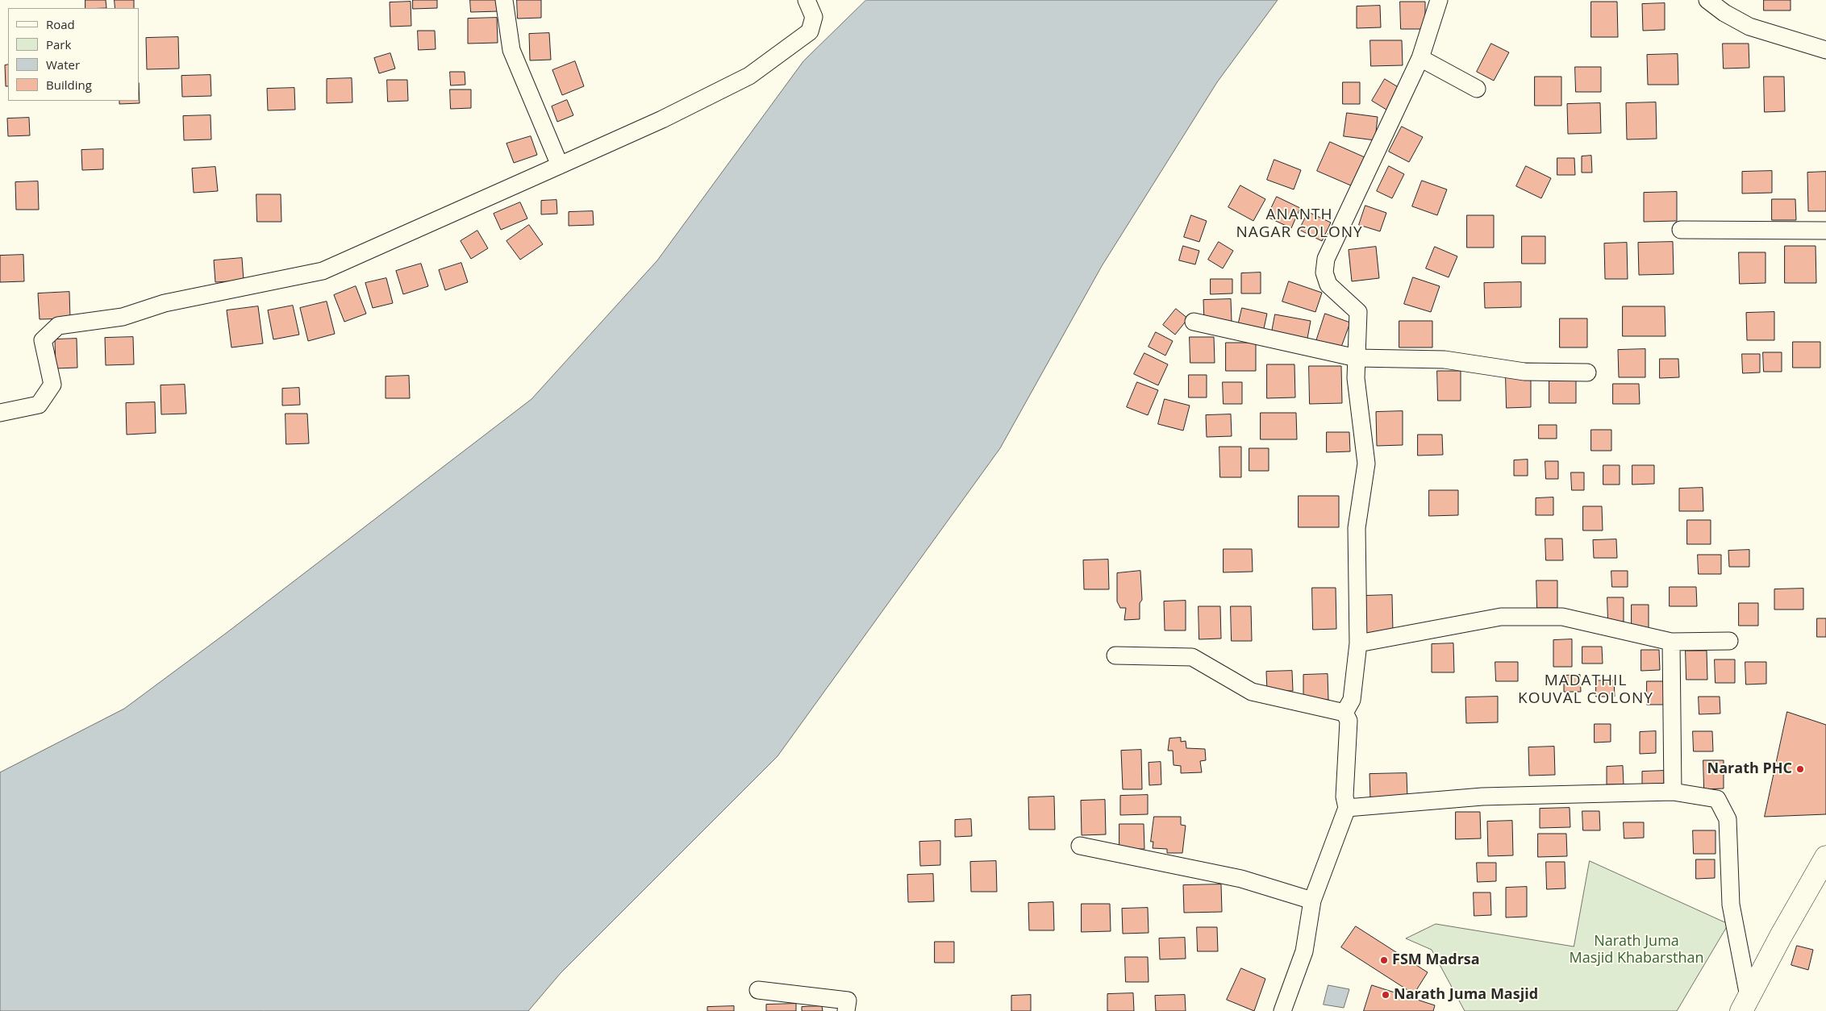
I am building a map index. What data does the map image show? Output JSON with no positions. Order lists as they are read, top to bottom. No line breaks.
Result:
{"districts":["ANANTH NAGAR COLONY","MADATHIL KOUVAL COLONY"],"parks":["Narath Juma Masjid Khabarsthan"],"places":["Narath PHC","FSM Madrsa","Narath Juma Masjid"],"legend":["Road","Park","Water","Building"]}
